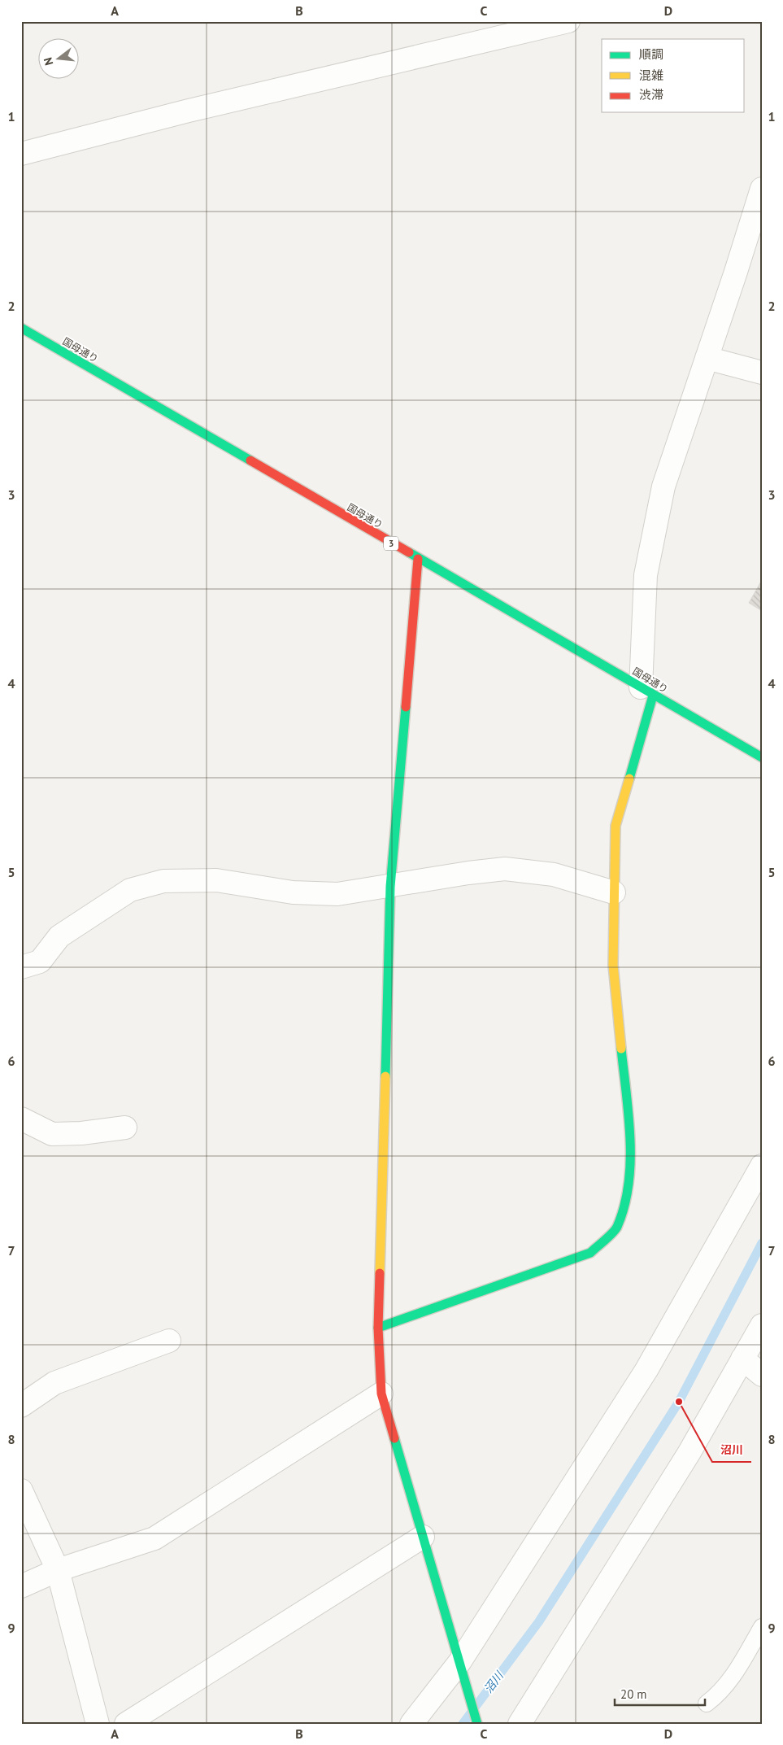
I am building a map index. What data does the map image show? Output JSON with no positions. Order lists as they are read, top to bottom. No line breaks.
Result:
{"streets":{"street":["国母通り","3"]},"water":["沼川"],"places":["沼川"],"legend":["順調","混雑","渋滞"],"scale_bar":"20 m","north":"left","grid":{"columns":["A","B","C","D"],"rows":["1","2","3","4","5","6","7","8","9"]}}
